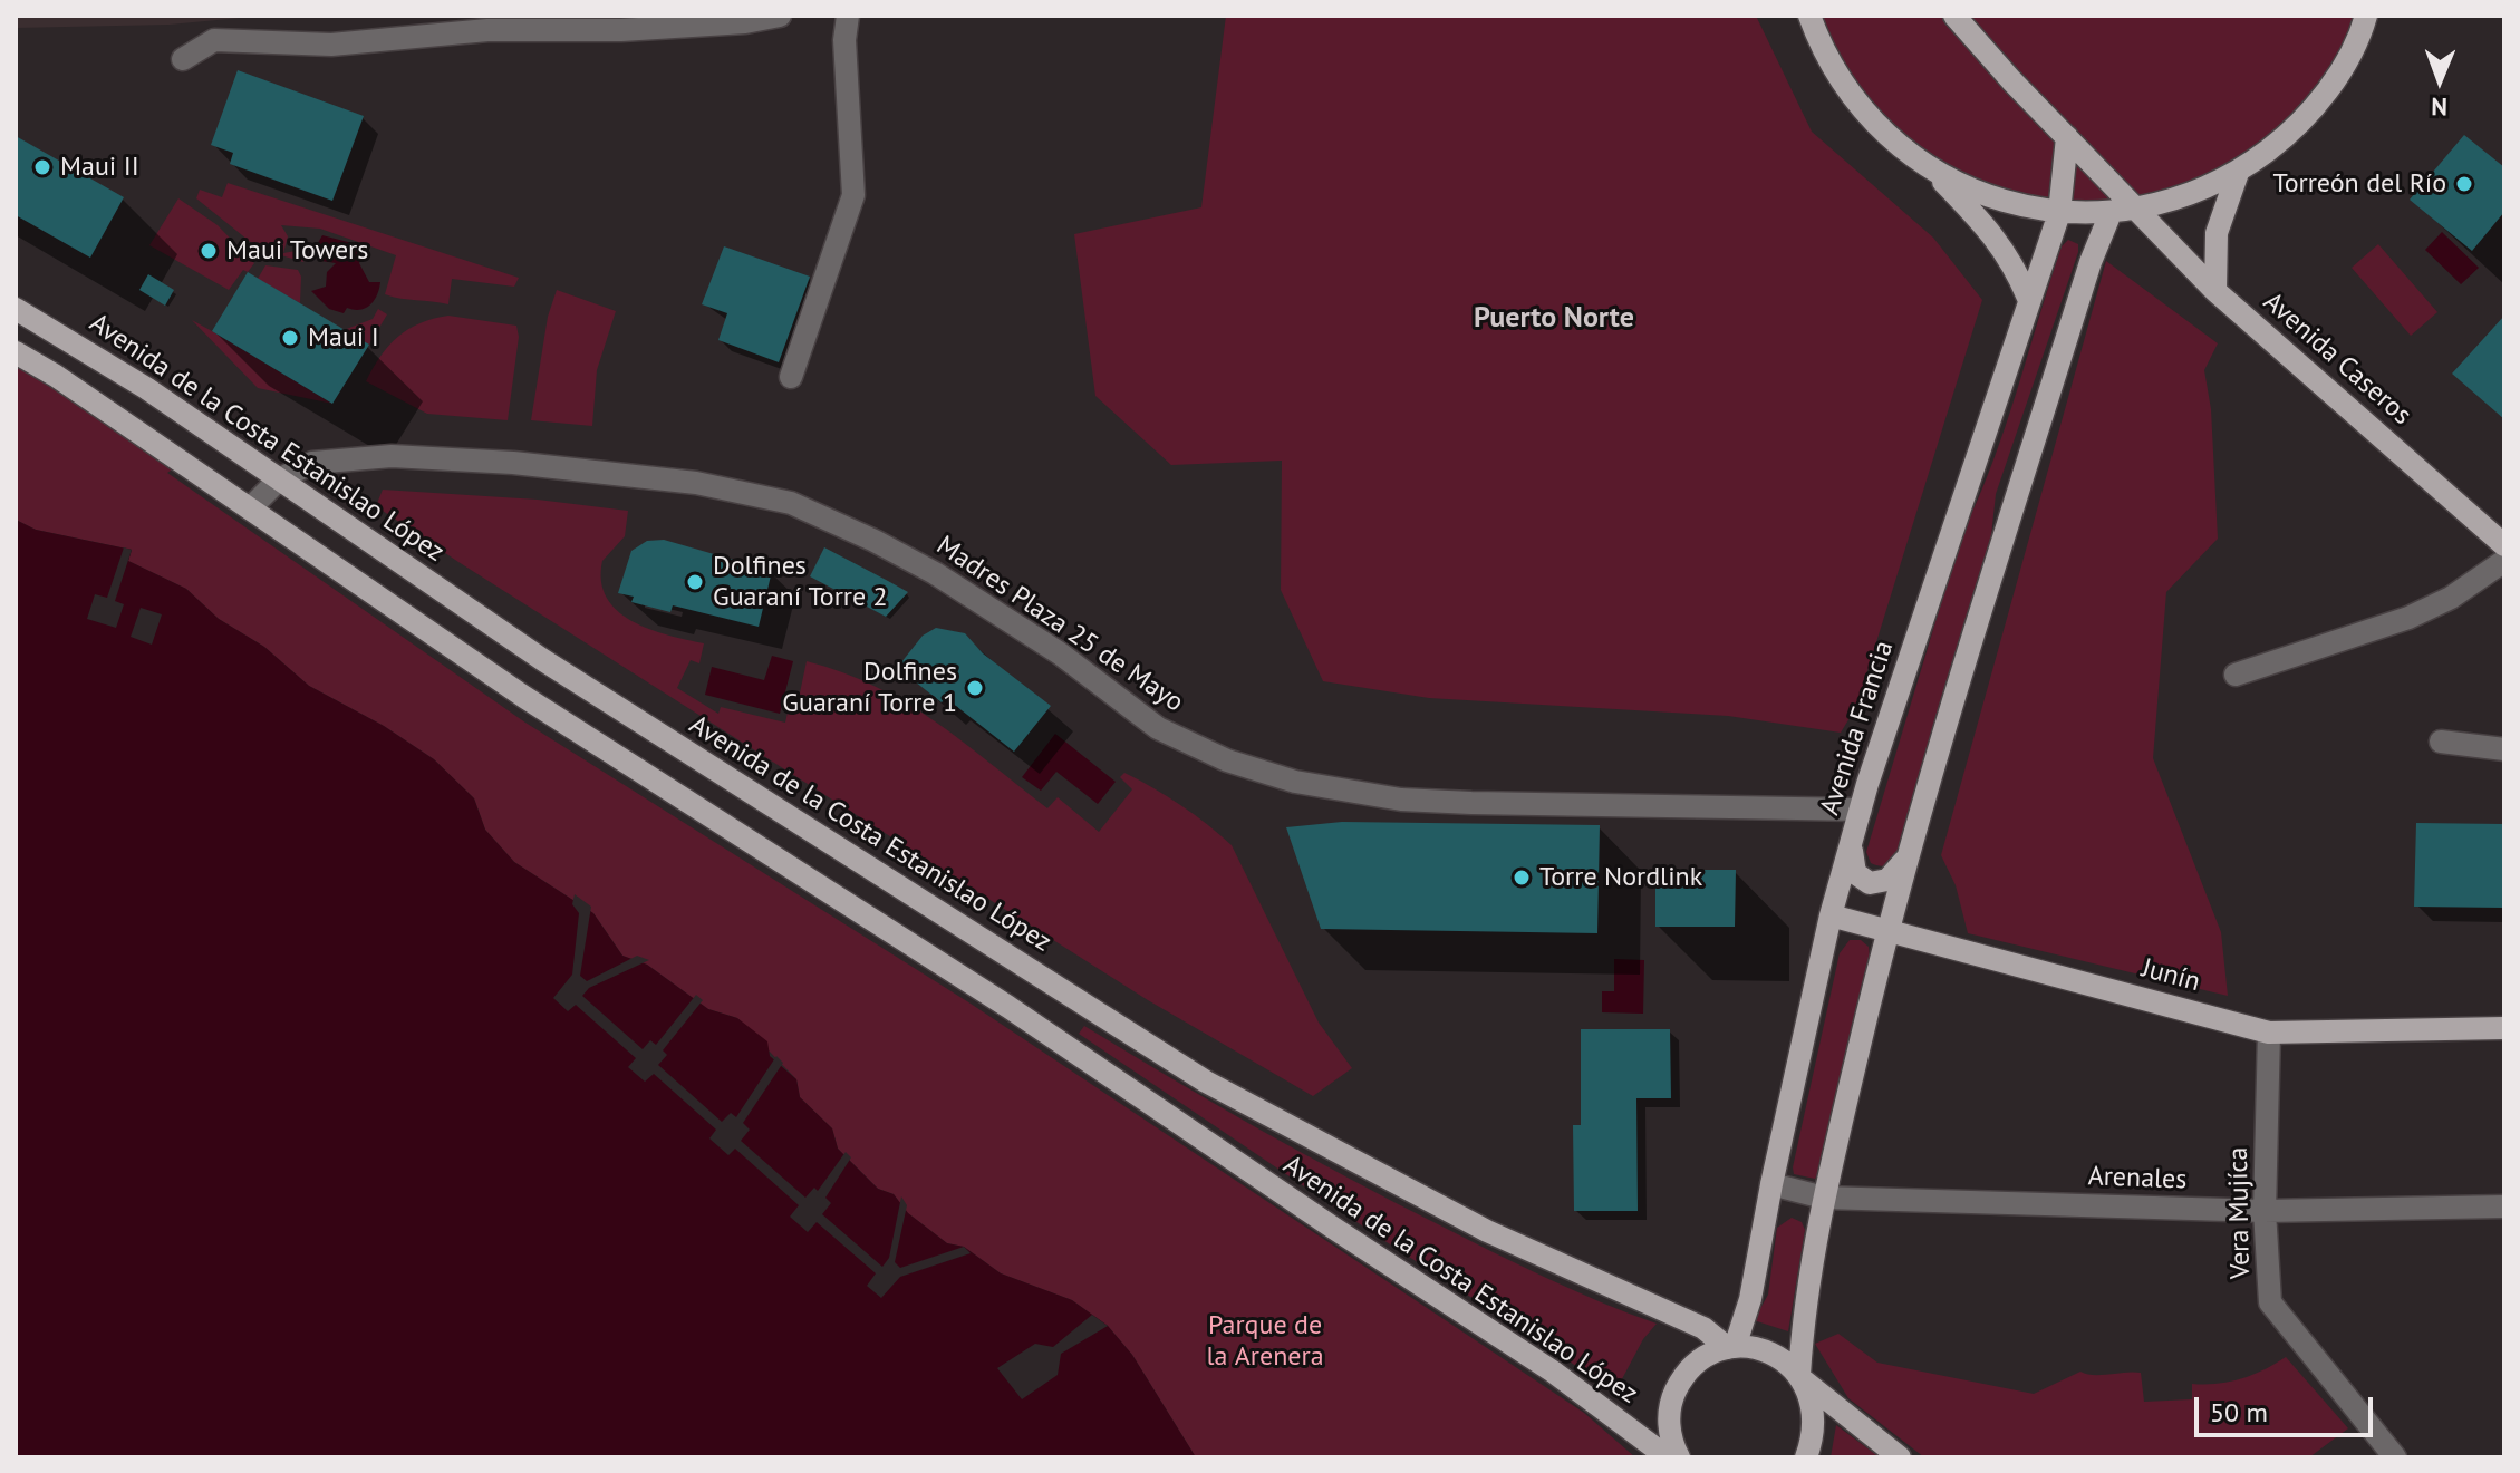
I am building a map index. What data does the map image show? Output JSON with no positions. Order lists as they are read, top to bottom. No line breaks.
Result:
{"streets":{"main road":["Avenida Caseros","Avenida de la Costa Estanislao López","Avenida Francia","Junín"],"street":["Madres Plaza 25 de Mayo","Arenales","Vera Mujíca"]},"crossings":[["Avenida Caseros","Avenida Francia"],["Avenida de la Costa Estanislao López","Madres Plaza 25 de Mayo"],["Avenida de la Costa Estanislao López","Avenida Francia"],["Madres Plaza 25 de Mayo","Avenida Francia"],["Avenida Francia","Junín"],["Avenida Francia","Arenales"],["Junín","Vera Mujíca"],["Arenales","Vera Mujíca"]],"districts":["Puerto Norte"],"parks":["Parque de la Arenera"],"places":["Maui II","Torreón del Río","Maui Towers","Maui I","Dolfines Guaraní Torre 2","Dolfines Guaraní Torre 1","Torre Nordlink"],"scale_bar":"50 m","north":"bottom"}
